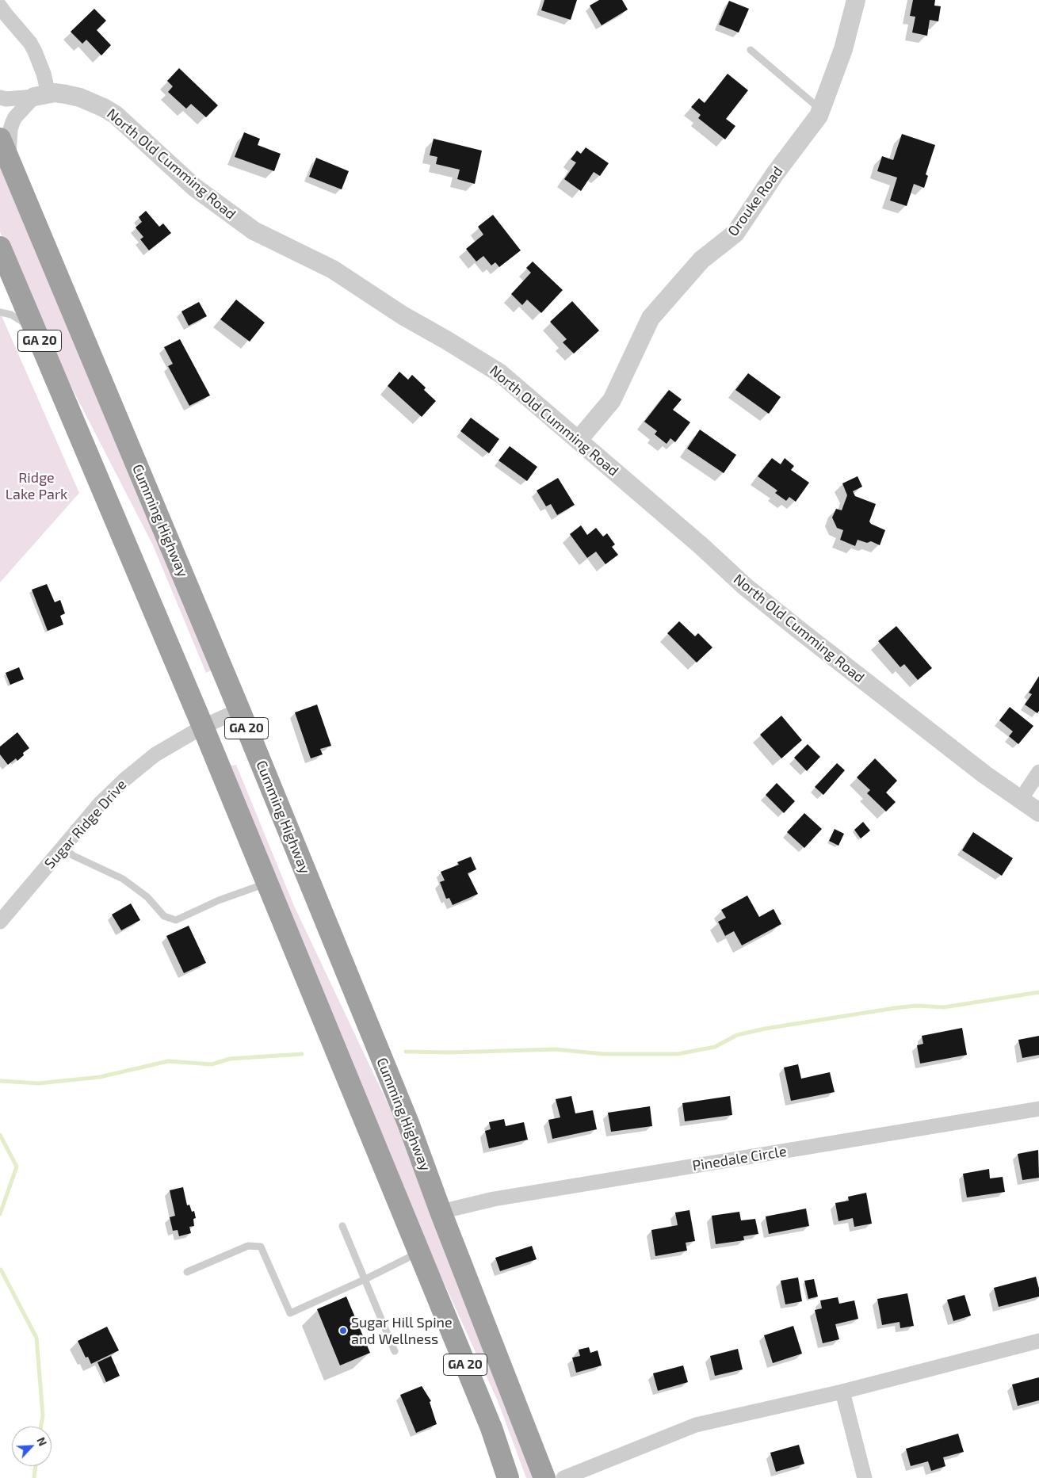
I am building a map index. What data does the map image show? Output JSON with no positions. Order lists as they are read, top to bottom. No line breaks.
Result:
{"streets":{"highway":["GA 20","Cumming Highway"],"street":["North Old Cumming Road","Orouke Road","Sugar Ridge Drive","Pinedale Circle"]},"crossings":[["North Old Cumming Road","Orouke Road"],["GA 20","Sugar Ridge Drive"],["Cumming Highway","Sugar Ridge Drive"],["Cumming Highway","Pinedale Circle"]],"parks":["Ridge Lake Park"],"places":["Sugar Hill Spine and Wellness"],"north":"top right"}
